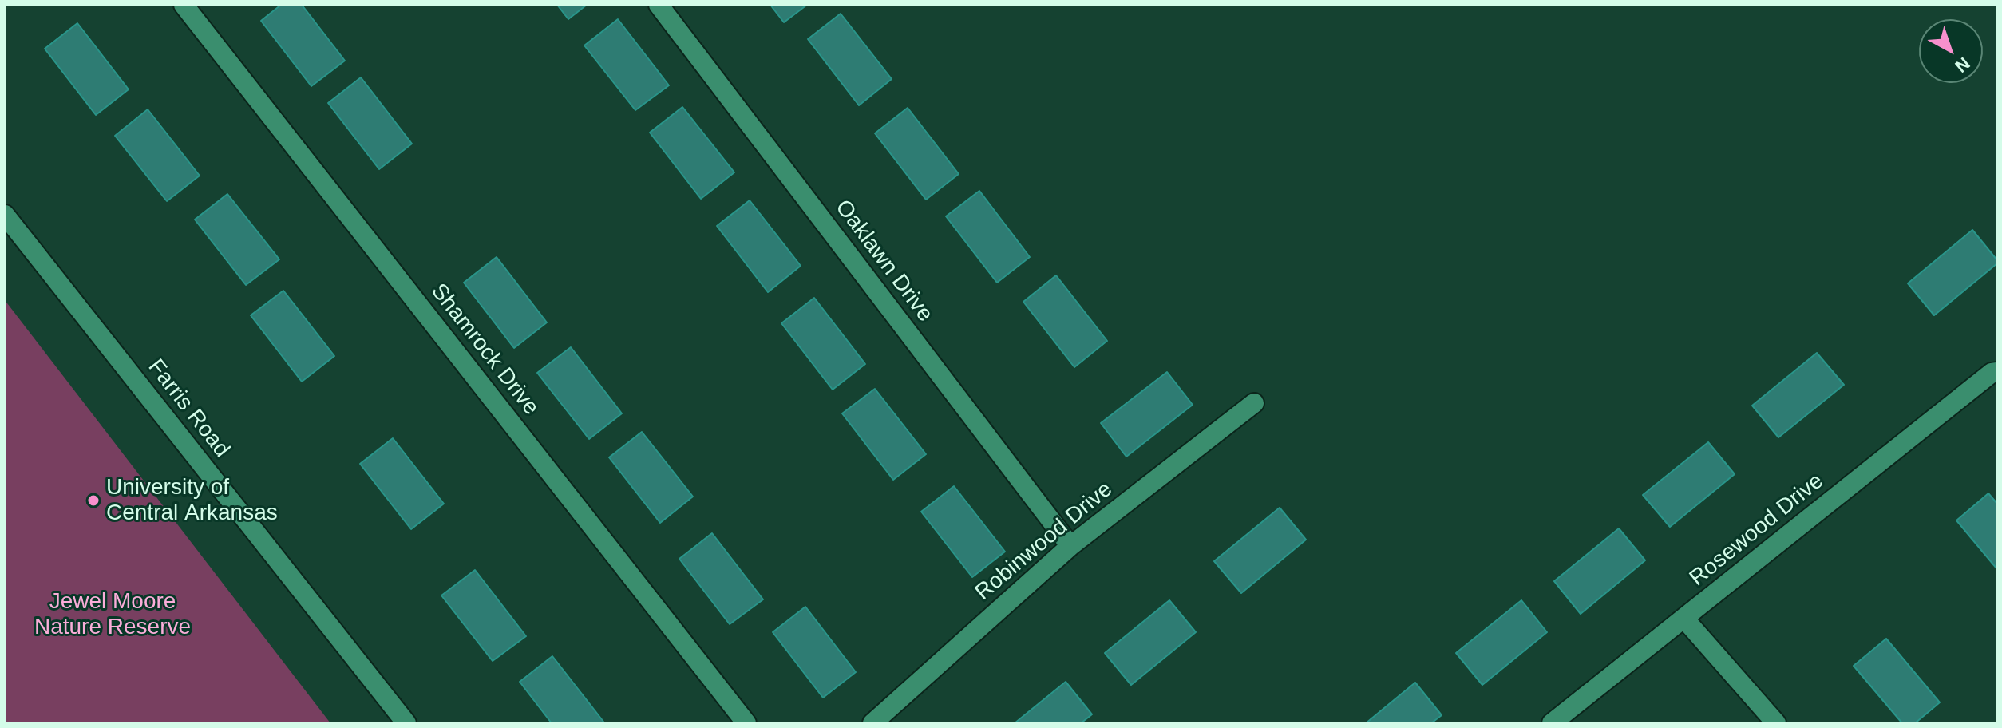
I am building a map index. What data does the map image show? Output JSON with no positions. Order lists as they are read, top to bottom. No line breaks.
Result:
{"streets":{"street":["Oaklawn Drive","Shamrock Drive","Farris Road","Rosewood Drive","Robinwood Drive"]},"crossings":[["Oaklawn Drive","Robinwood Drive"]],"parks":["Jewel Moore Nature Reserve"],"places":["University of Central Arkansas"],"north":"bottom right"}
